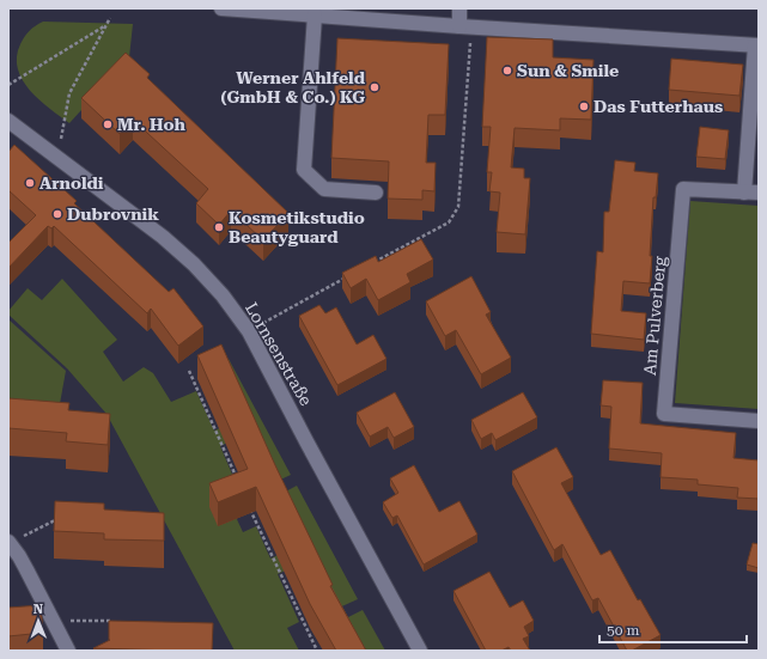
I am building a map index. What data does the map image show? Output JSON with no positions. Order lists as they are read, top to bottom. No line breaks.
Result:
{"streets":{"street":["Am Pulverberg","Lornsenstraße"]},"places":["Sun & Smile","Werner Ahlfeld (GmbH & Co.) KG","Das Futterhaus","Mr. Hoh","Arnoldi","Dubrovnik","Kosmetikstudio Beautyguard"],"scale_bar":"50 m","north":"top"}
